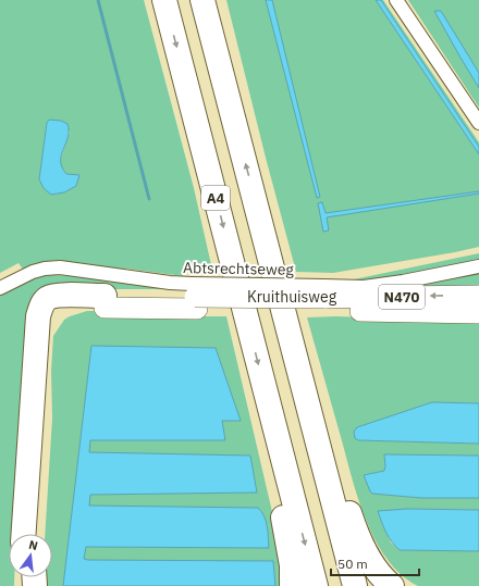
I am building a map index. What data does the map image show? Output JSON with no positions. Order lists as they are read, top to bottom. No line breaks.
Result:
{"streets":{"highway":["A4"],"main road":["Kruithuisweg","N470"],"street":["Abtsrechtseweg"]},"crossings":[["Abtsrechtseweg","Kruithuisweg"]],"scale_bar":"50 m","north":"top"}
